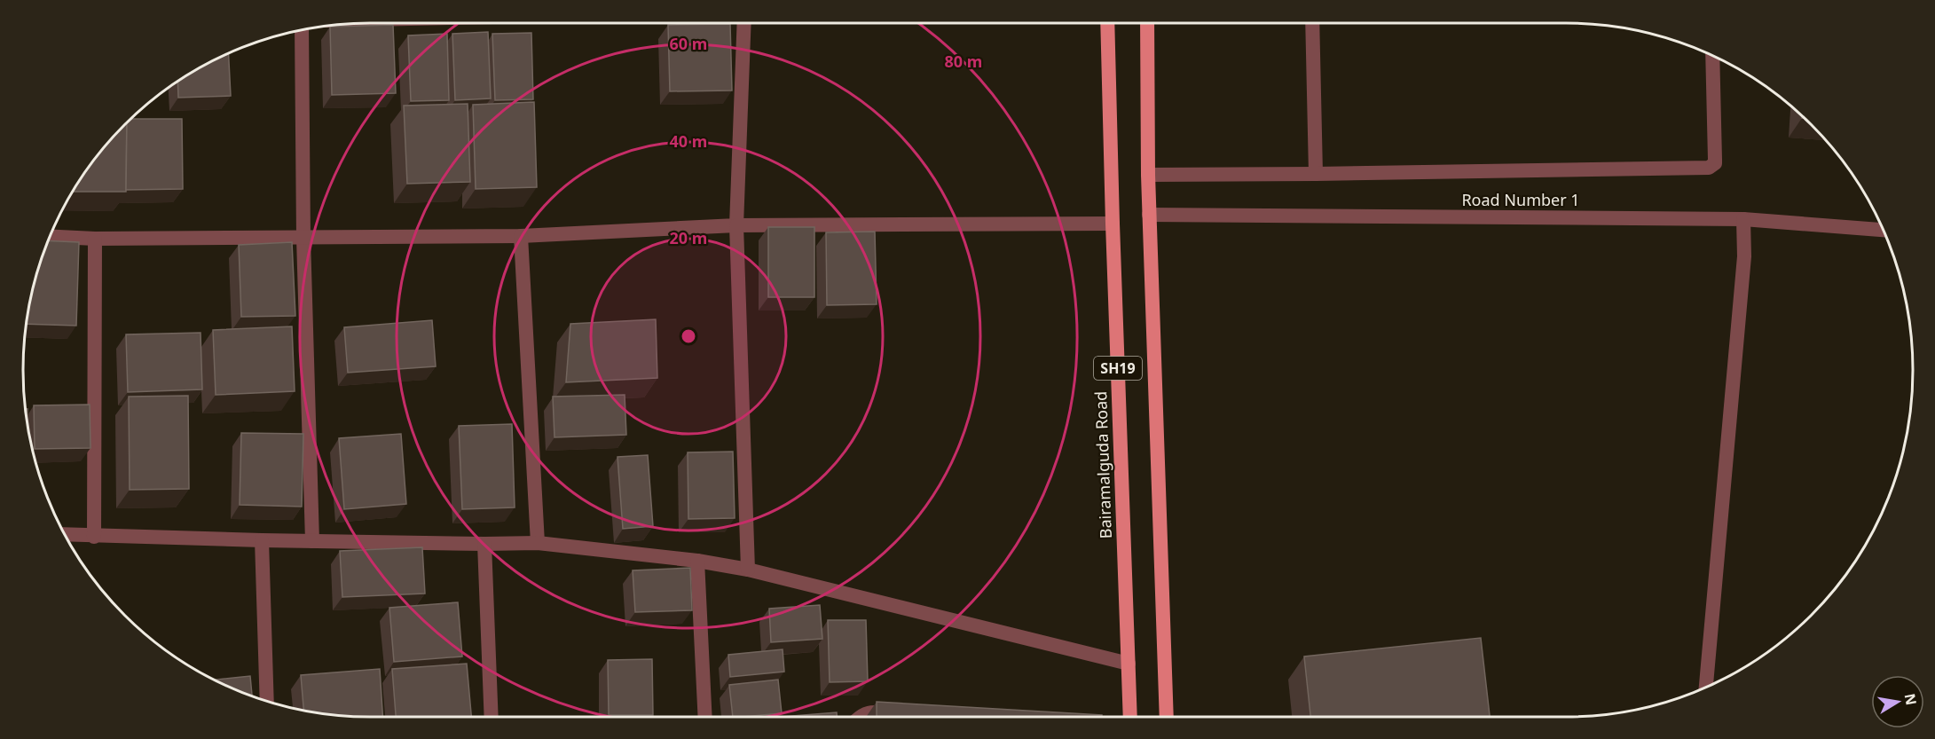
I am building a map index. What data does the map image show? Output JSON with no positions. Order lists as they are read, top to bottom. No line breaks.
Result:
{"streets":{"main road":["SH19","Bairamalguda Road"],"street":["Road Number 1"]},"crossings":[["Road Number 1","SH19"]],"north":"right","rings":["60 m","80 m","40 m","20 m"]}
